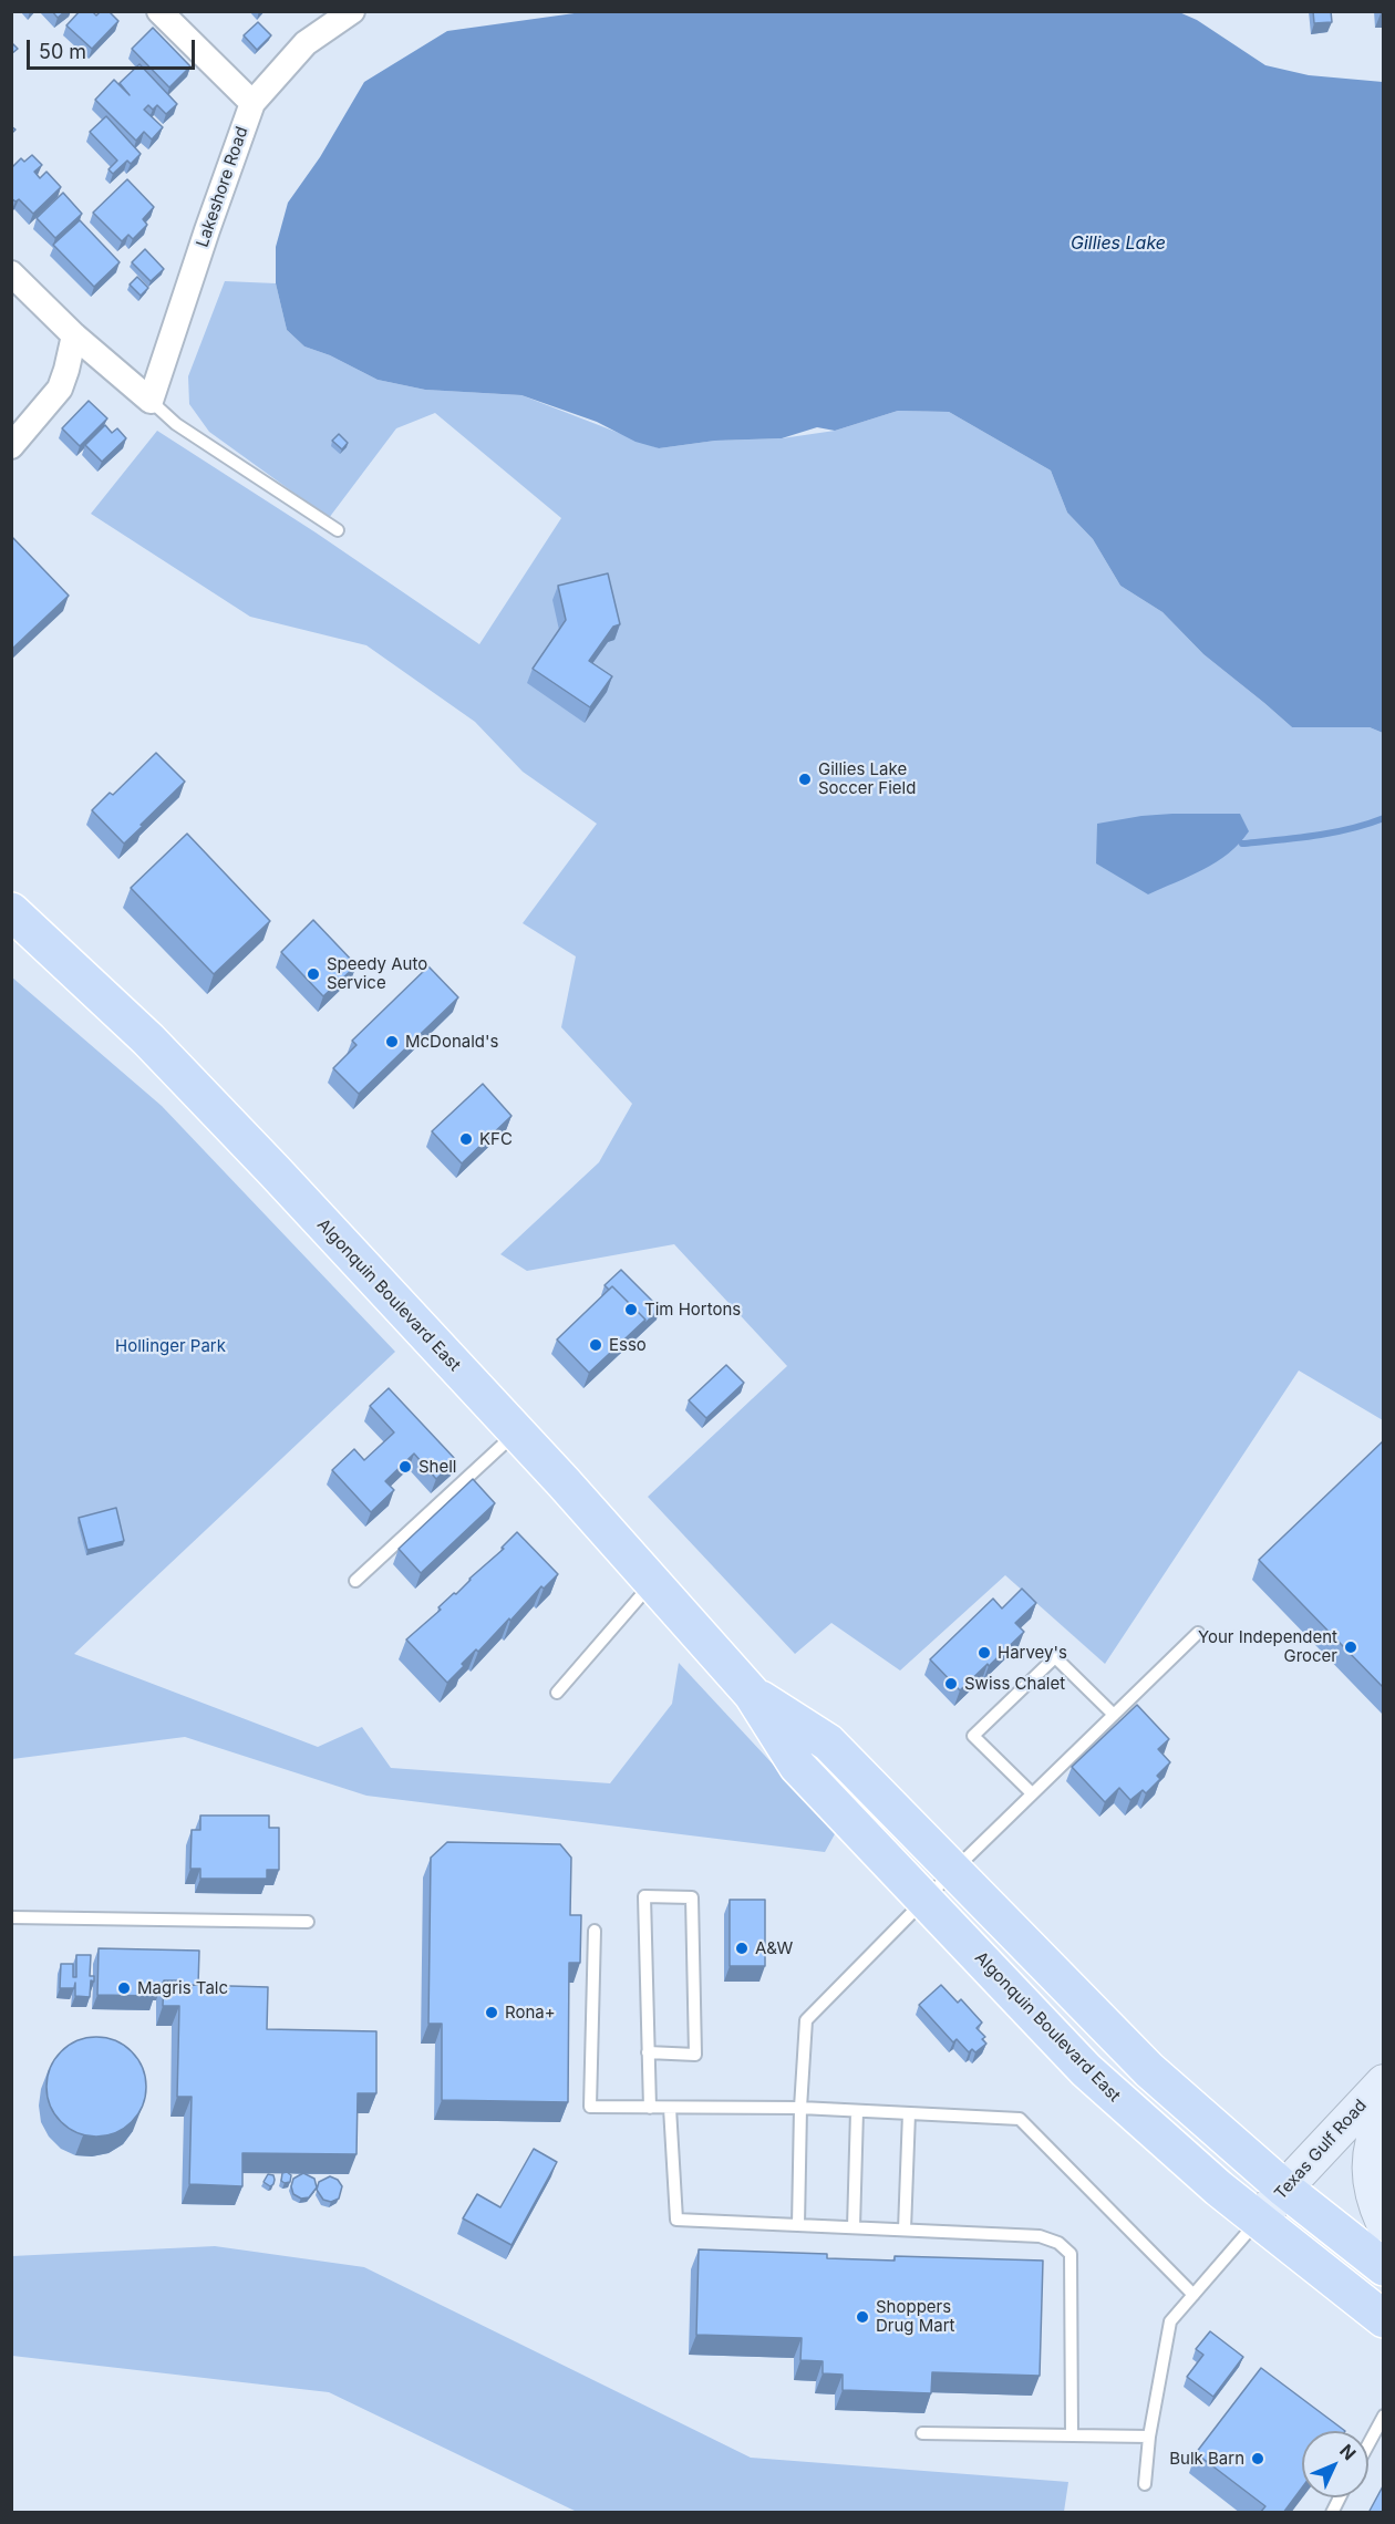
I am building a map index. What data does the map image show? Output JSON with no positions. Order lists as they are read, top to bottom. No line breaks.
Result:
{"streets":{"main road":["Algonquin Boulevard East","Texas Gulf Road"],"street":["Lakeshore Road"]},"crossings":[["Algonquin Boulevard East","Texas Gulf Road"]],"water":["Gillies Lake"],"parks":["Hollinger Park"],"places":["Gillies Lake Soccer Field","Speedy Auto Service","McDonald's","KFC","Tim Hortons","Esso","Shell","Your Independent Grocer","Harvey's","Swiss Chalet","A&W","Magris Talc","Rona+","Shoppers Drug Mart","Bulk Barn"],"scale_bar":"50 m","north":"top right"}
